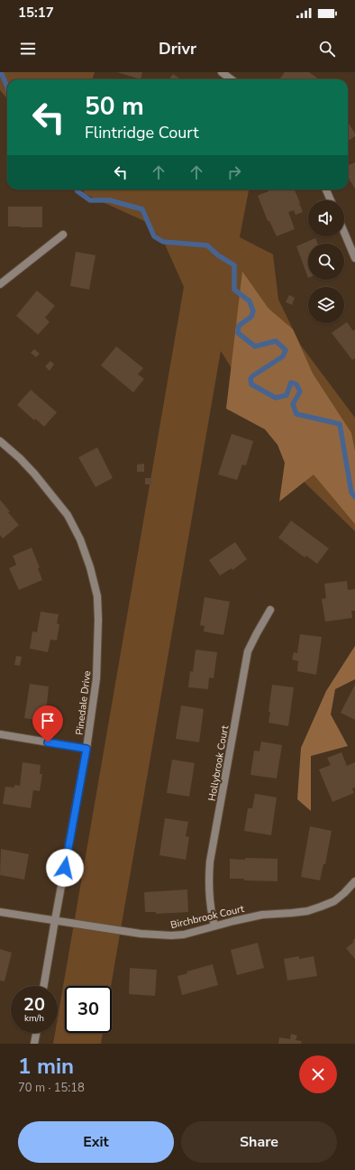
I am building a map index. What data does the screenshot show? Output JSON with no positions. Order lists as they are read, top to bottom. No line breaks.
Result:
{"streets":{"street":["Pinedale Drive","Hollybrook Court","Birchbrook Court"]},"crossings":[["Pinedale Drive","Birchbrook Court"],["Hollybrook Court","Birchbrook Court"]],"page":{"status":"15:17","header":"Drivr","turn":["50 m","Flintridge Court"],"speed":"20 km/h","limit":"30","heading":["1 min","70 m · 15:18"],"buttons":["Exit","Share"]}}
